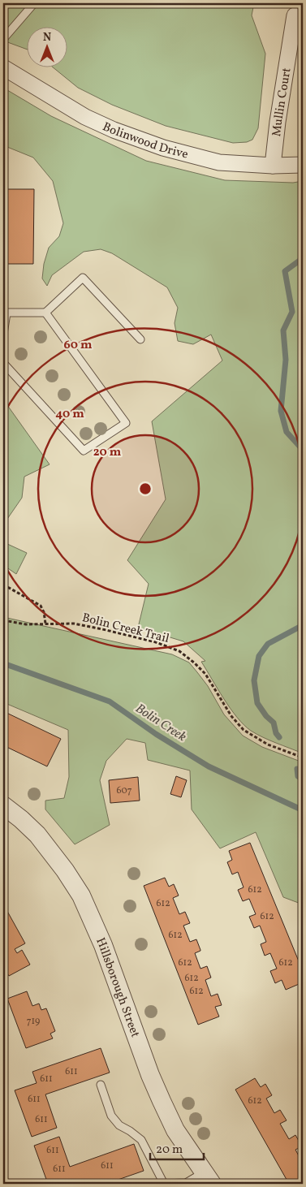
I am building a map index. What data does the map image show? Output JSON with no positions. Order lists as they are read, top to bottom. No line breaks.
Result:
{"streets":{"street":["Mullin Court","Bolinwood Drive","Hillsborough Street"],"path":["Bolin Creek Trail"]},"crossings":[["Mullin Court","Bolinwood Drive"]],"water":["Bolin Creek"],"house_numbers":["607","612","612","612","612","612","612","612","612","719","611","611","611","612","611","611","611","611"],"scale_bar":"20 m","north":"top","rings":["60 m","40 m","20 m"]}
